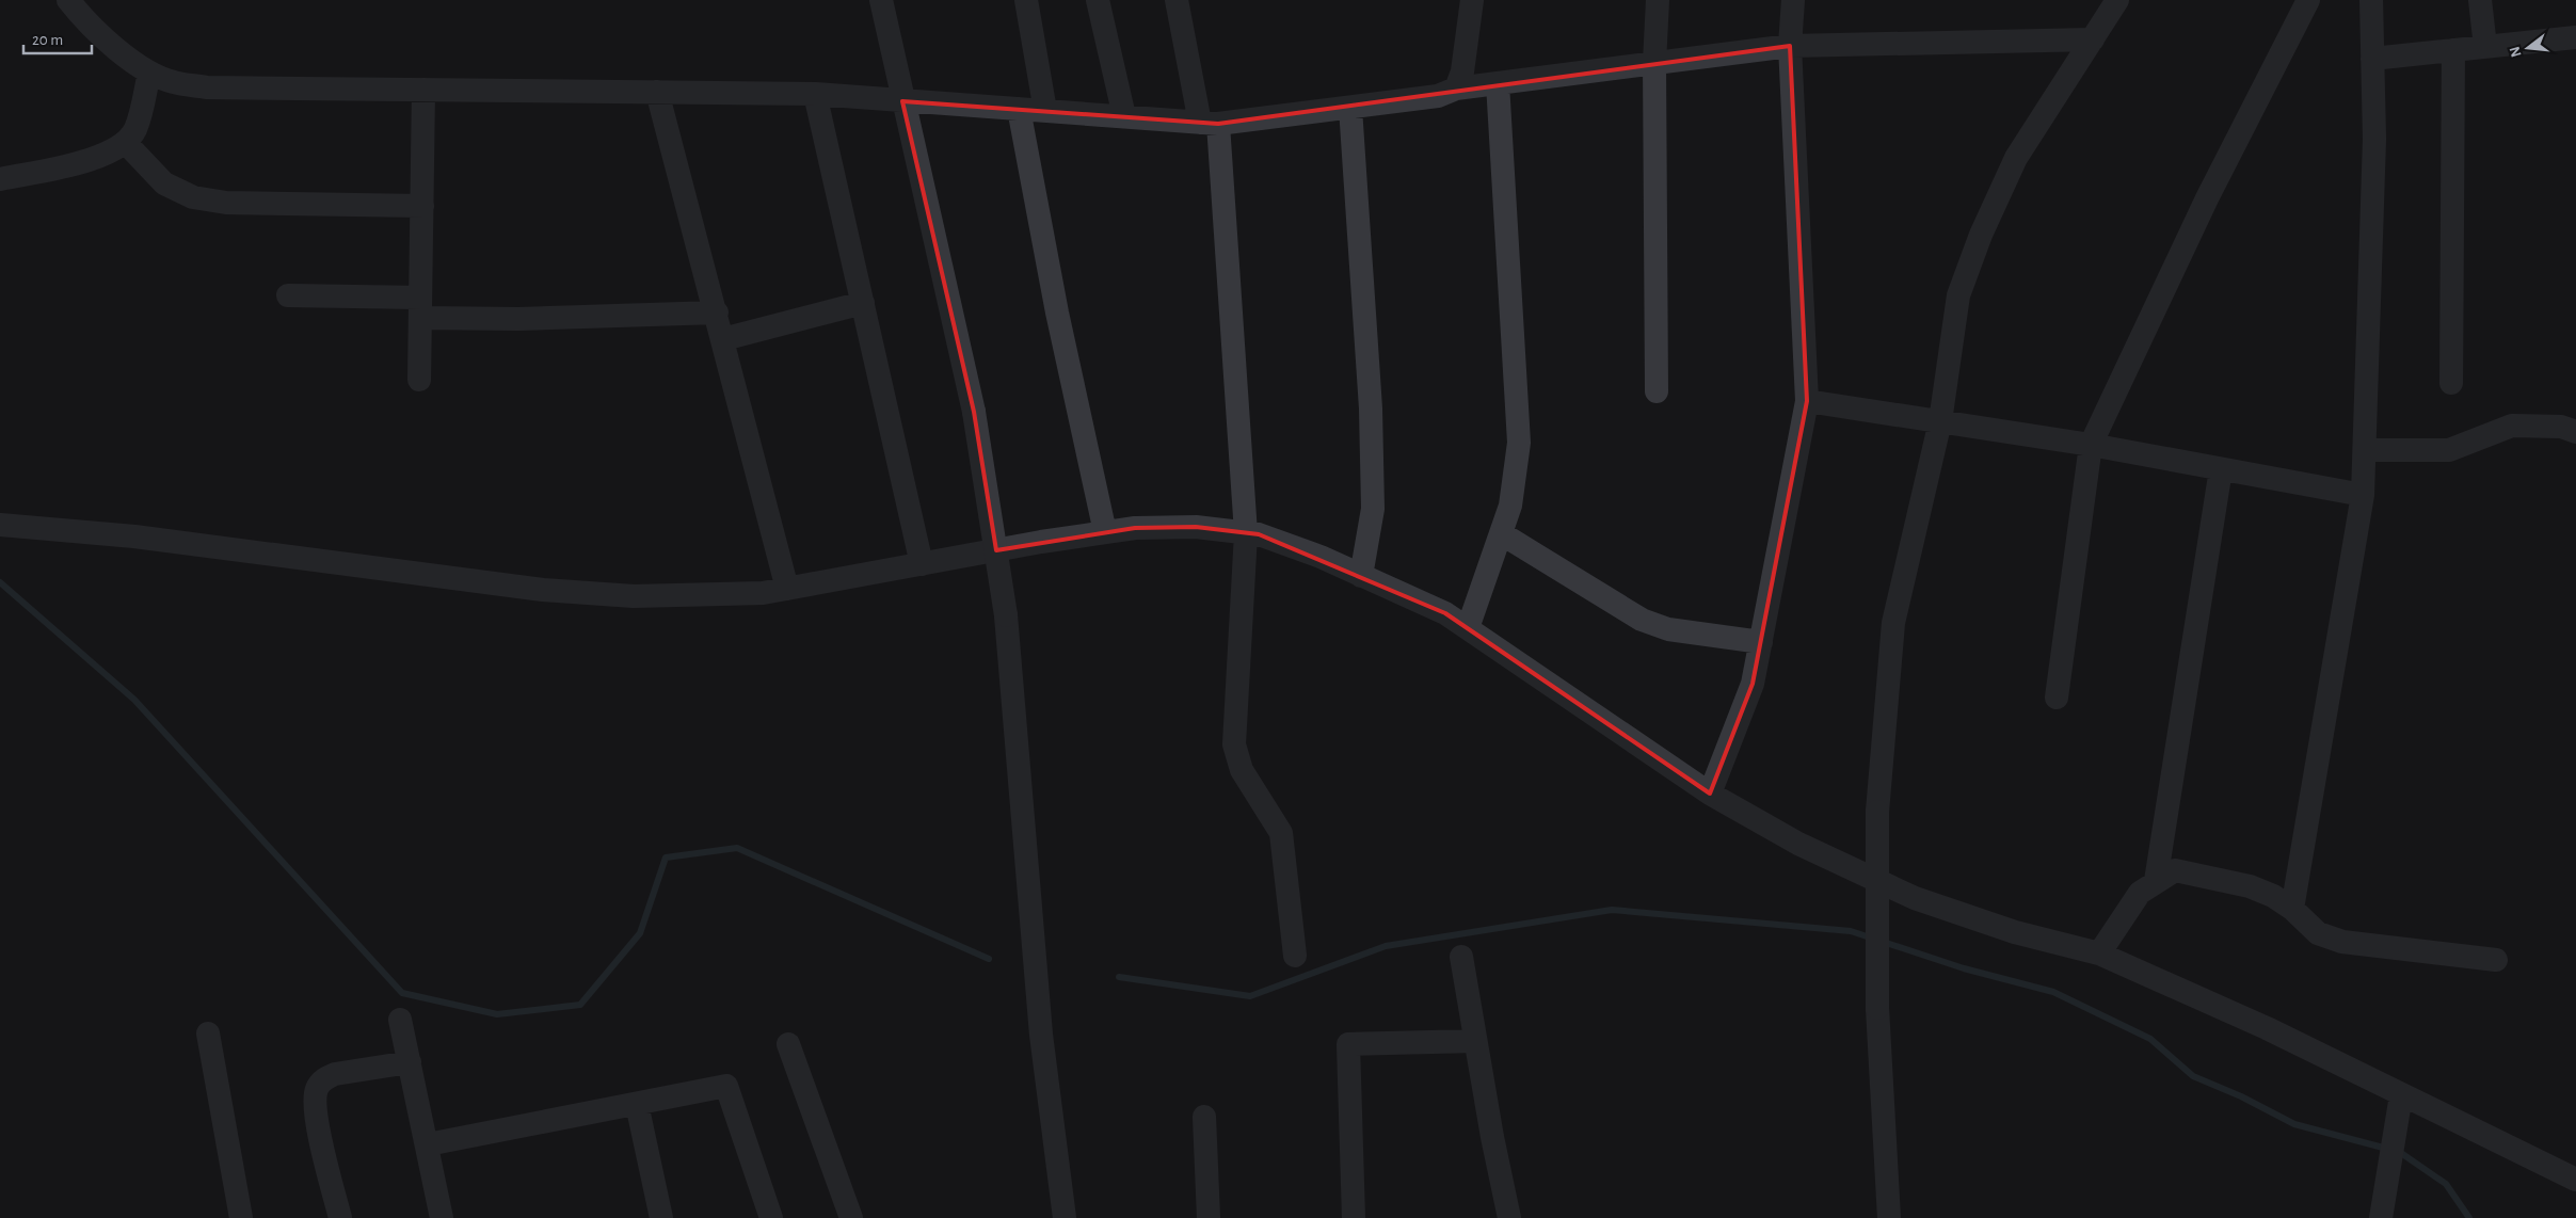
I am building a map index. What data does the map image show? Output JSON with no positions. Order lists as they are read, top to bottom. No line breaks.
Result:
{"scale_bar":"20 m","north":"left"}
